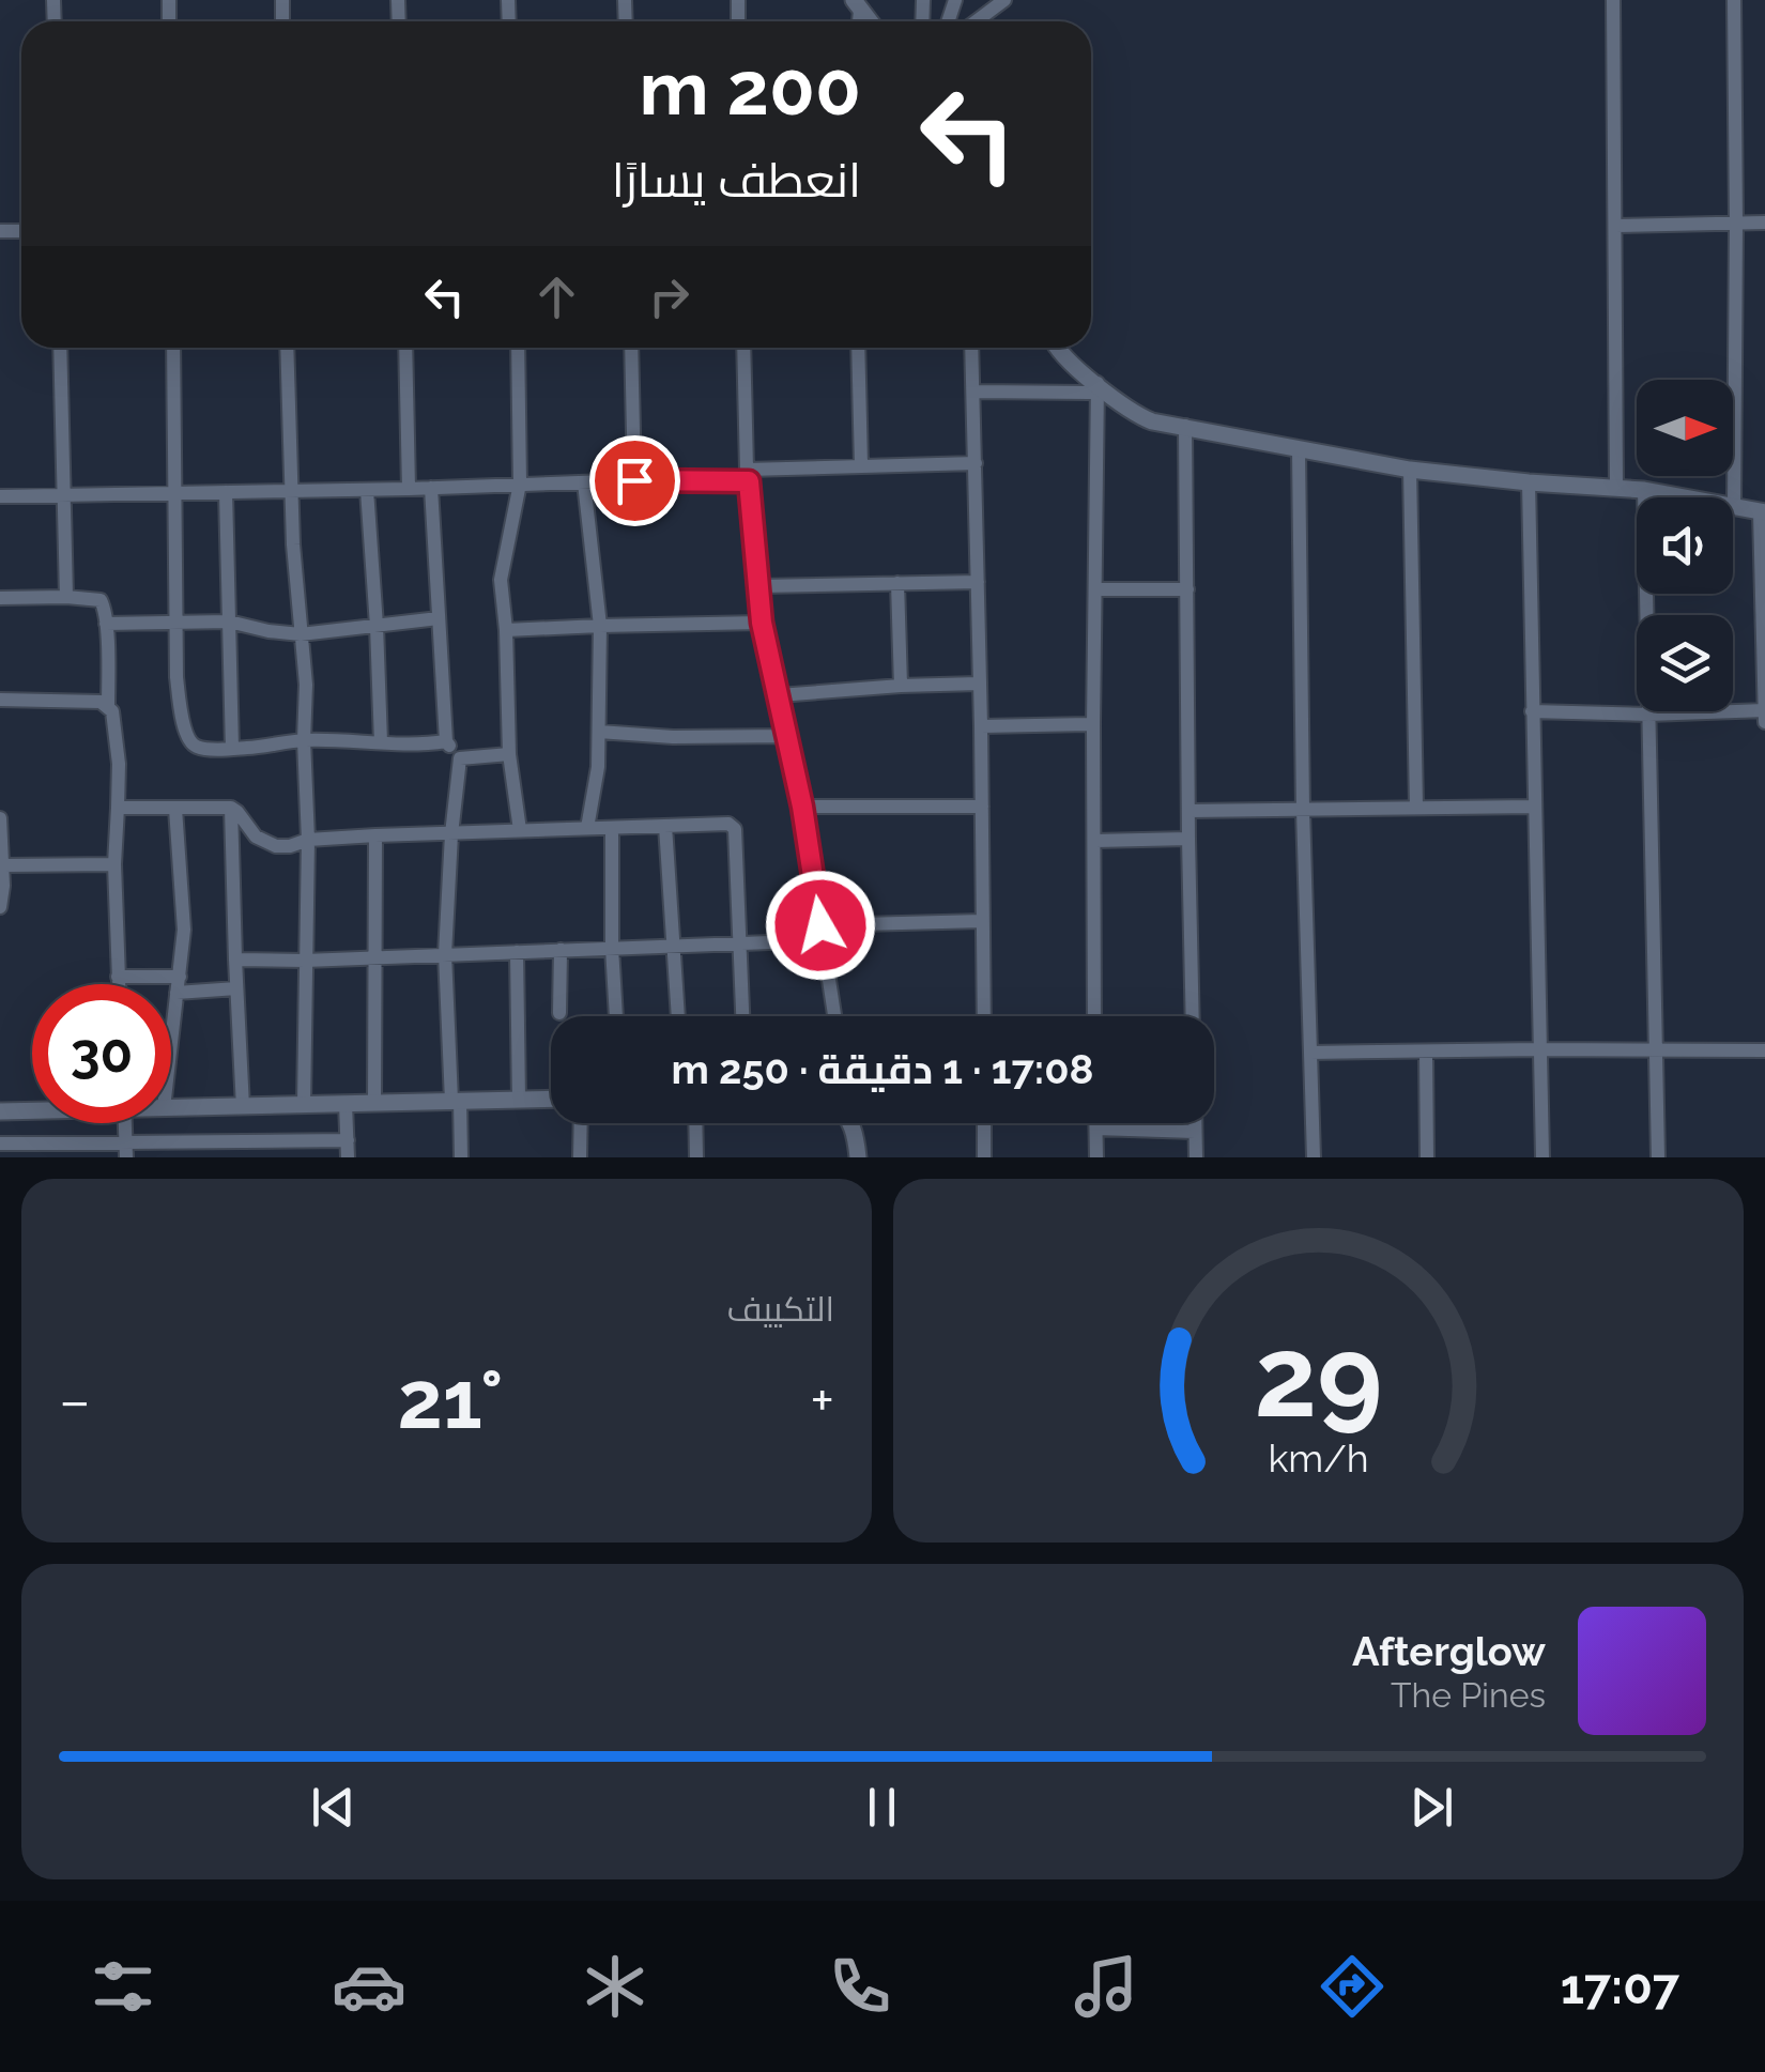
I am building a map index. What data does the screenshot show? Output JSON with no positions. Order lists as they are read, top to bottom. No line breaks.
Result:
{"north":"right","page":{"turn":["200 m","انعطف يسارًا"],"limit":"30","trip":"17:08 · 1 دقيقة · 250 m","tile":"التكييف","heat":["−","21°","+"],"song":["Afterglow","The Pines"],"tabs":"17:07","gauge":["29","km/h"]}}
